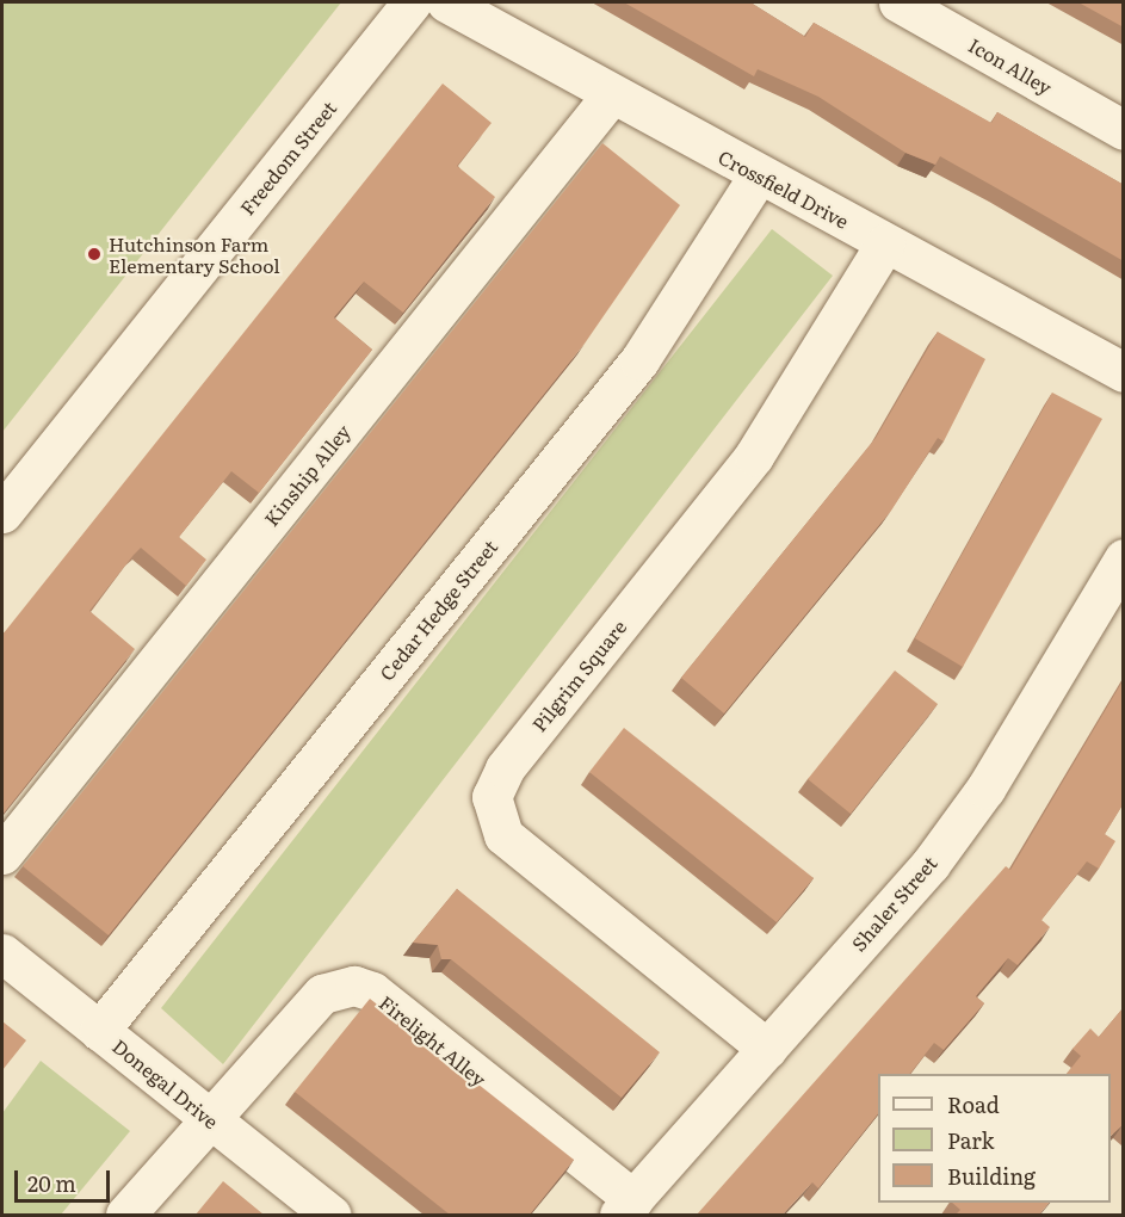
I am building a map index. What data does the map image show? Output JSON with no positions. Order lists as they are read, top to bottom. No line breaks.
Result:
{"streets":{"street":["Icon Alley","Freedom Street","Crossfield Drive","Kinship Alley","Cedar Hedge Street","Pilgrim Square","Shaler Street","Firelight Alley","Donegal Drive"]},"crossings":[["Crossfield Drive","Kinship Alley"],["Crossfield Drive","Cedar Hedge Street"],["Crossfield Drive","Pilgrim Square"],["Cedar Hedge Street","Donegal Drive"],["Pilgrim Square","Shaler Street"],["Shaler Street","Firelight Alley"],["Firelight Alley","Donegal Drive"]],"places":["Hutchinson Farm Elementary School"],"legend":["Road","Park","Building"],"scale_bar":"20 m"}
